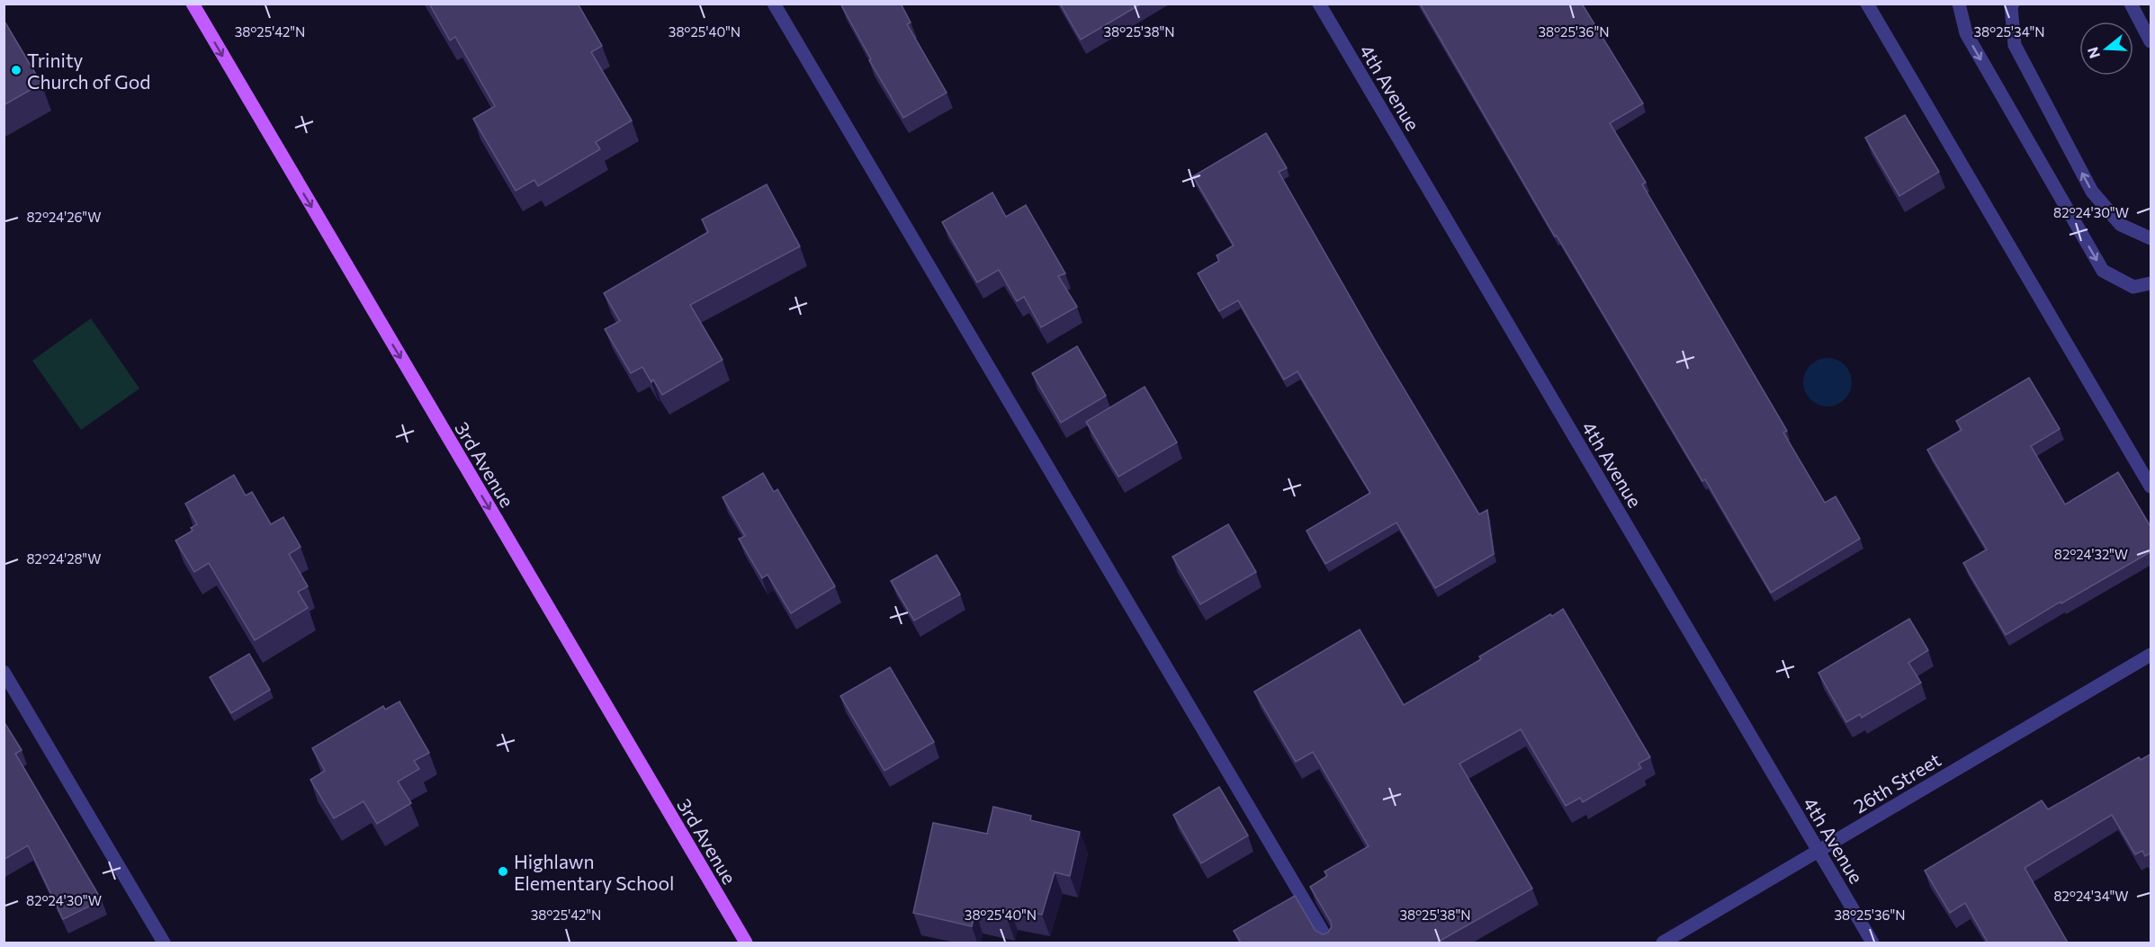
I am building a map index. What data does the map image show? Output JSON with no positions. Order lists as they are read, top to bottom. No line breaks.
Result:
{"streets":{"main road":["3rd Avenue"],"street":["4th Avenue","26th Street"]},"crossings":[["4th Avenue","26th Street"]],"one_way":["3rd Avenue"],"places":["Trinity Church of God","Highlawn Elementary School"],"north":"left","coordinates":["38°25'42\"N","38°25'40\"N","38°25'38\"N","38°25'36\"N","38°25'34\"N","82°24'30\"W","82°24'26\"W","82°24'32\"W","82°24'28\"W","82°24'34\"W"]}
